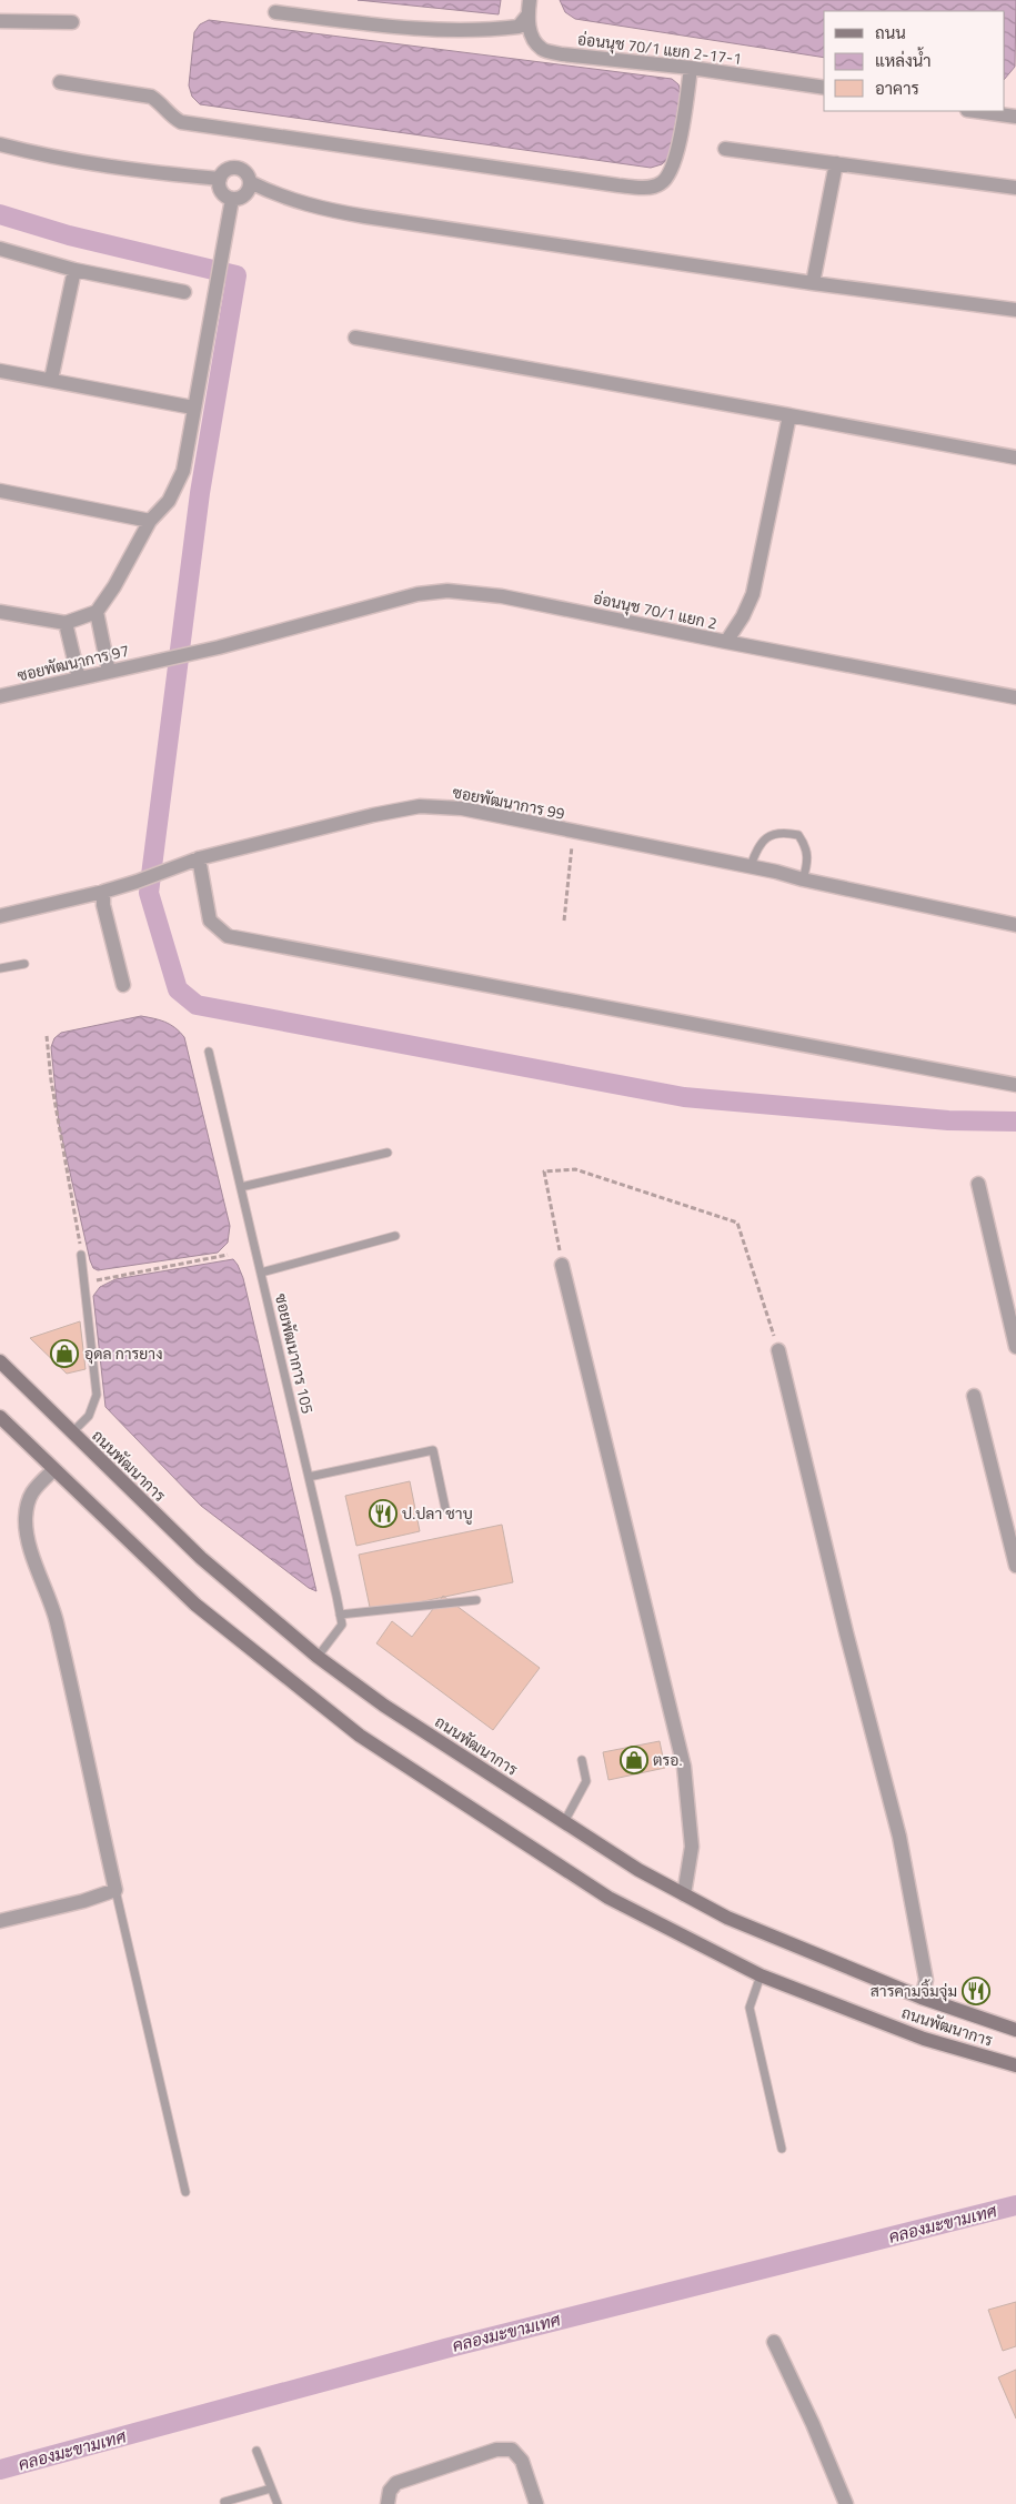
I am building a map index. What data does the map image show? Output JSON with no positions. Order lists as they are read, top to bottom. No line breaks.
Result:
{"streets":{"main road":["ถนนพัฒนาการ"],"street":["อ่อนนุช 70/1 แยก 2-17-1","อ่อนนุช 70/1 แยก 2","ซอยพัฒนาการ 97","ซอยพัฒนาการ 99"],"lane":["ซอยพัฒนาการ 105"]},"crossings":[["อ่อนนุช 70/1 แยก 2","ซอยพัฒนาการ 97"]],"water":["คลองมะขามเทศ"],"places":{"shop":["อุดล การยาง","ตรอ."],"restaurant":["ป.ปลา ชาบู","สารคามจิ้มจุ่ม"]},"legend":["ถนน","แหล่งน้ำ","อาคาร"]}
